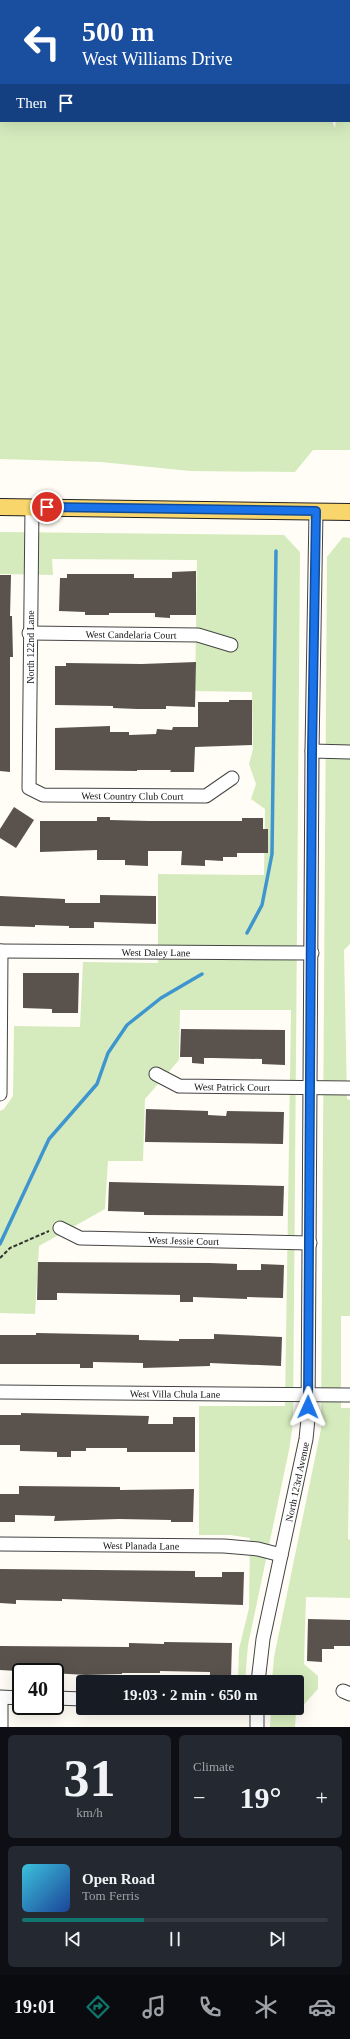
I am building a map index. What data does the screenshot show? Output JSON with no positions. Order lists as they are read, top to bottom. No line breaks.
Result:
{"streets":{"street":["West Candelaria Court","North 122nd Lane","West Country Club Court","West Daley Lane","West Patrick Court","West Jessie Court","West Villa Chula Lane","North 123rd Avenue","West Planada Lane"]},"crossings":[["West Candelaria Court","North 122nd Lane"],["North 122nd Lane","West Country Club Court"],["West Daley Lane","North 123rd Avenue"],["West Patrick Court","North 123rd Avenue"],["West Jessie Court","North 123rd Avenue"],["West Villa Chula Lane","North 123rd Avenue"],["North 123rd Avenue","West Planada Lane"]],"page":{"turn":["500 m","West Williams Drive"],"then":"Then","limit":"40","trip":"19:03 · 2 min · 650 m","tile":[["31","km/h"],"Climate"],"heat":["−","19°","+"],"song":["Open Road","Tom Ferris"],"tabs":"19:01"}}
